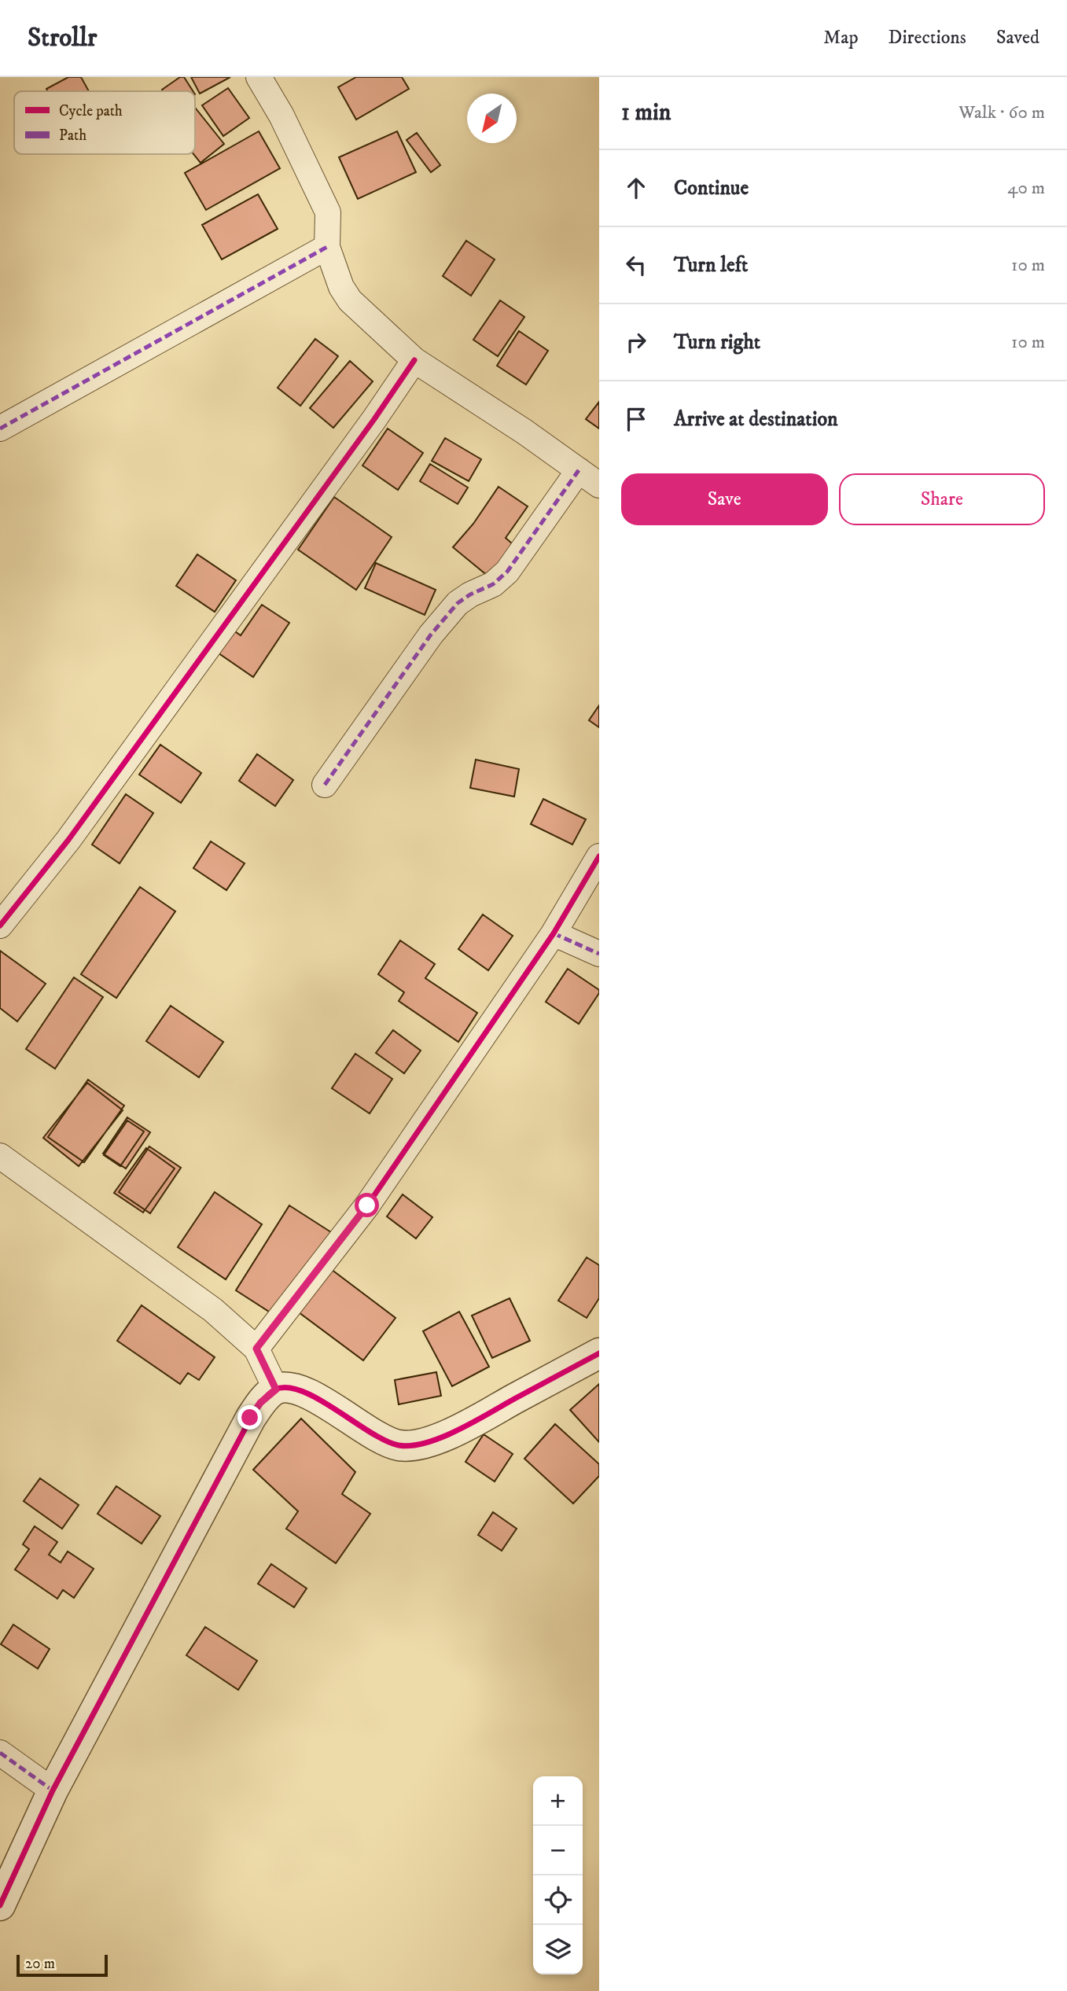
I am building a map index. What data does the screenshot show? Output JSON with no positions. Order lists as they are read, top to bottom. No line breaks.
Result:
{"legend":["Cycle path","Path"],"scale_bar":"20 m","north":"bottom left","page":{"header":"Strollr","nav":["Map","Directions","Saved"],"heading":["1 min","Walk · 60 m"],"list":[["Continue","40 m"],["Turn left","10 m"],["Turn right","10 m"],"Arrive at destination"],"buttons":["Save","Share"],"map_buttons":["+","−"],"scale":"20 m"}}
